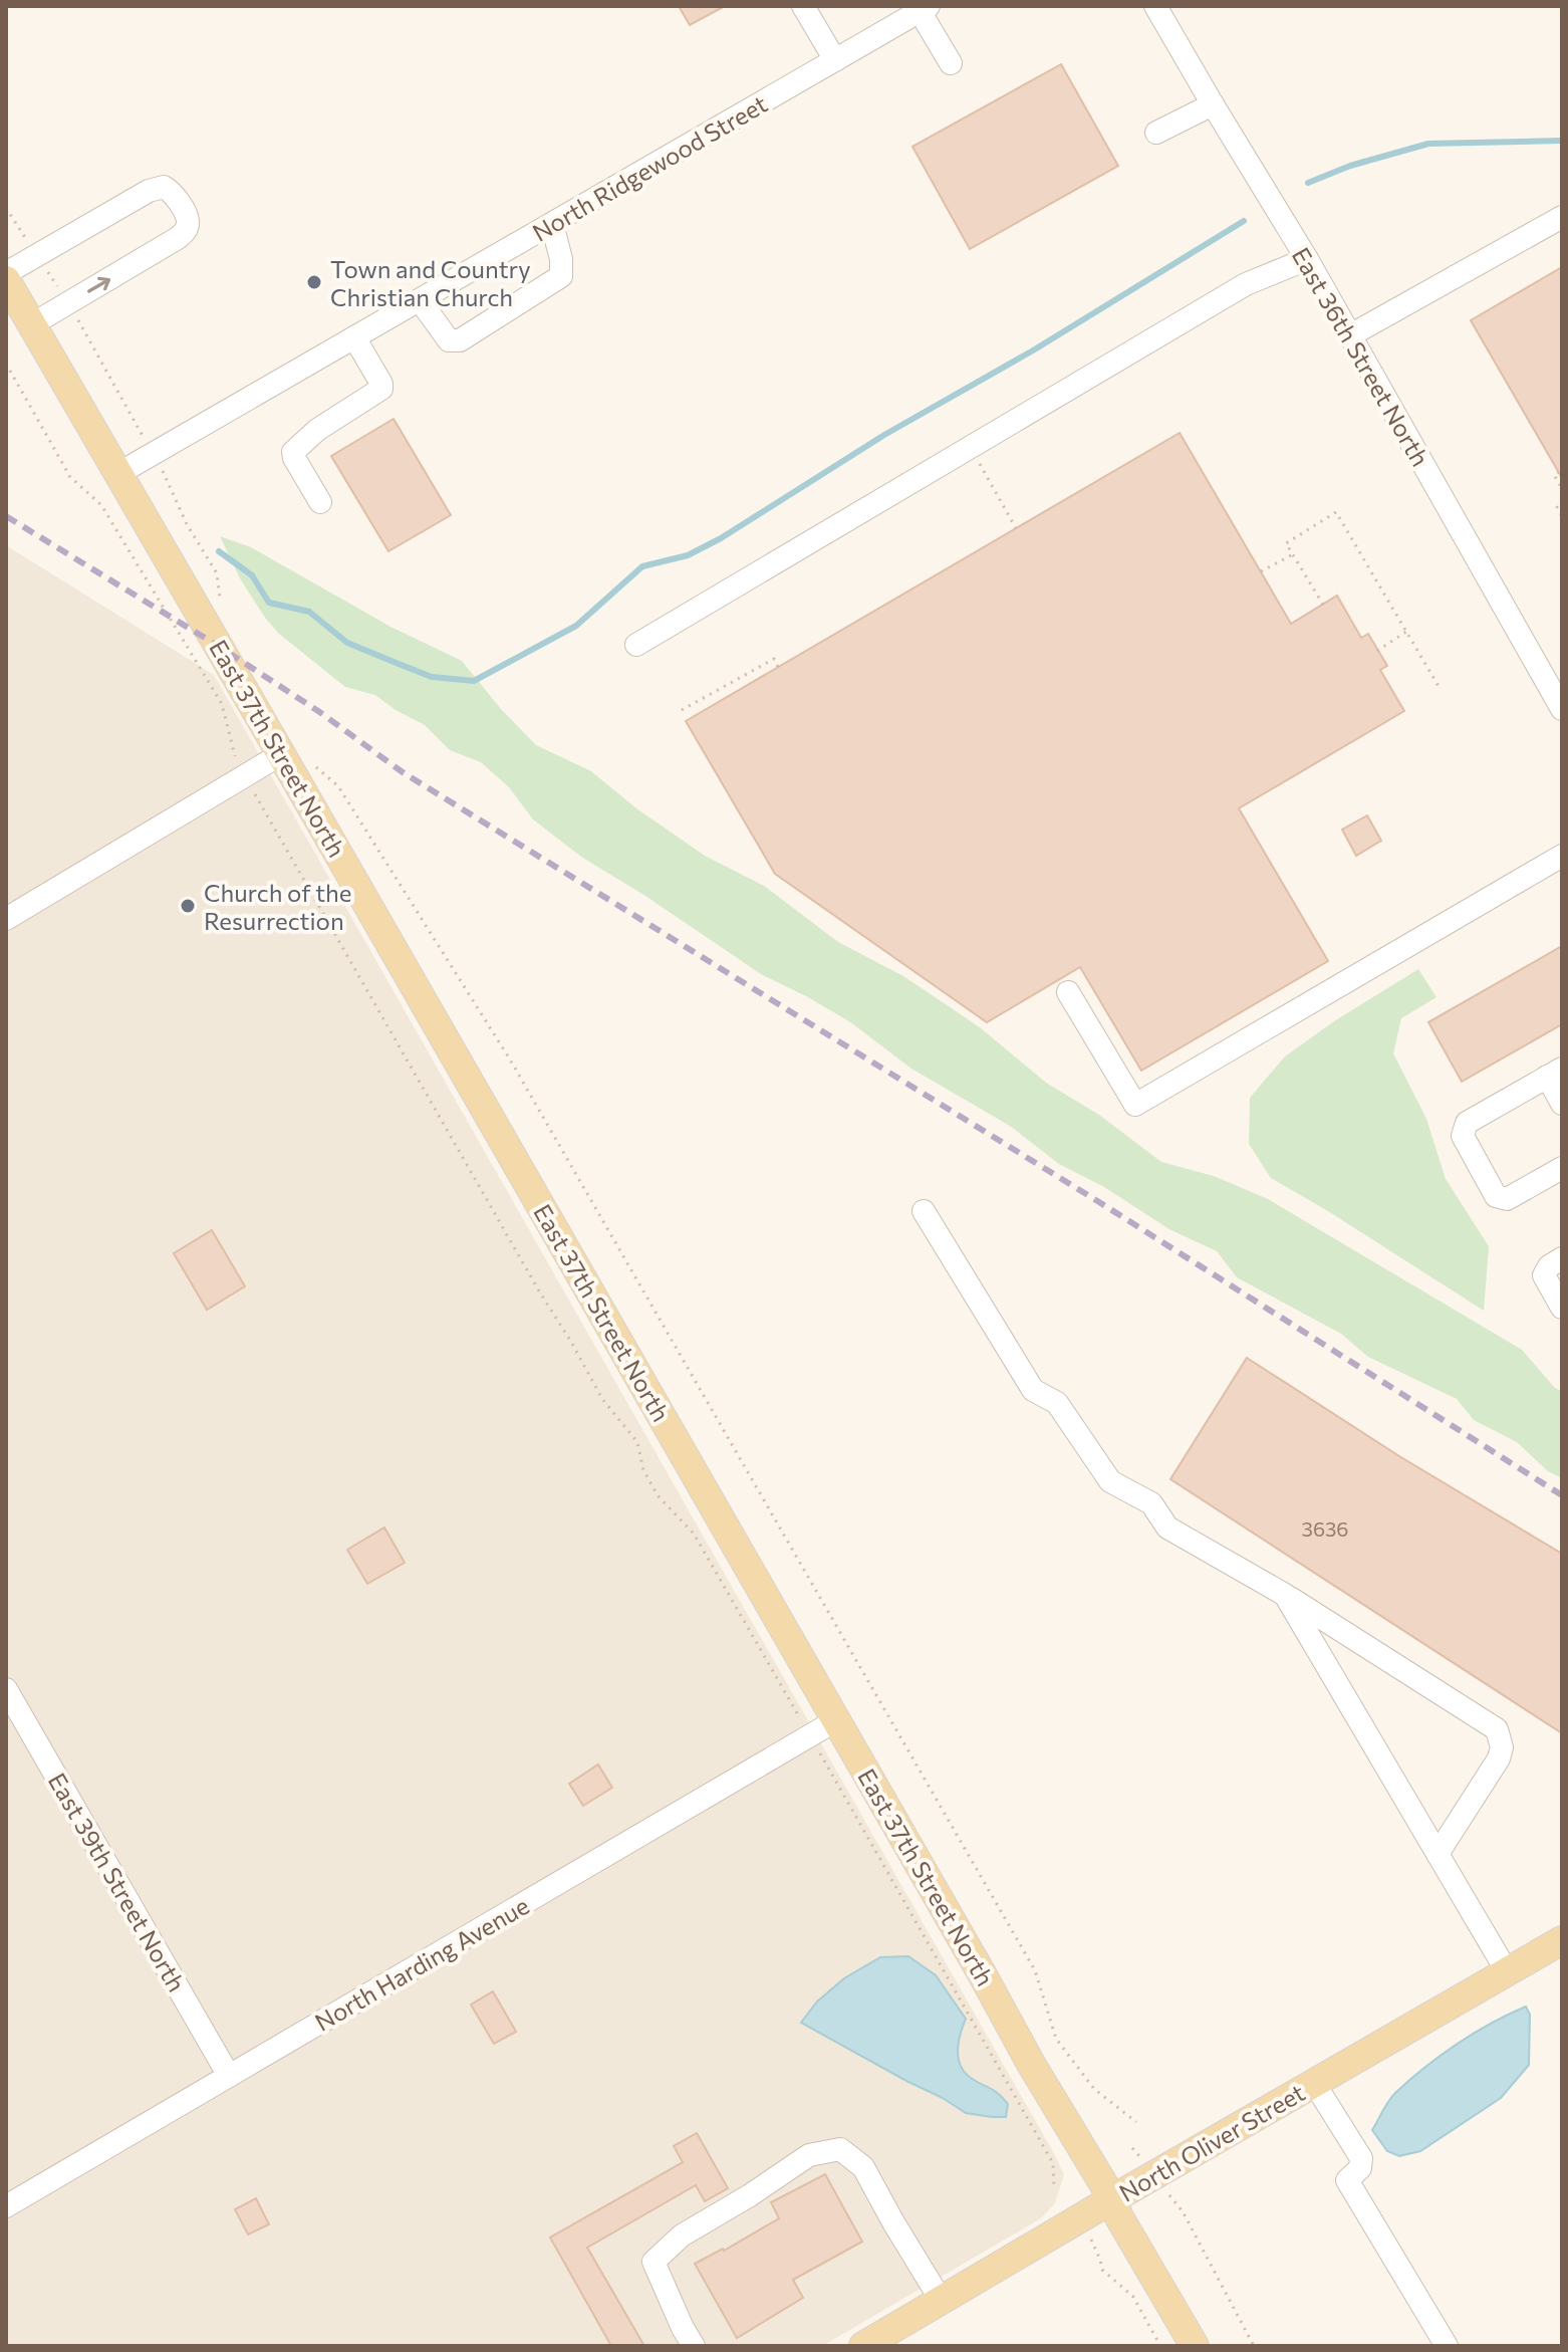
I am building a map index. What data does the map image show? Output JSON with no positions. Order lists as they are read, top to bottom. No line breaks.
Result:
{"streets":{"main road":["East 37th Street North","North Oliver Street"],"street":["North Ridgewood Street","East 36th Street North","East 39th Street North","North Harding Avenue"]},"crossings":[["North Ridgewood Street","East 37th Street North"],["East 37th Street North","North Harding Avenue"],["East 37th Street North","North Oliver Street"],["East 39th Street North","North Harding Avenue"]],"places":["Town and Country Christian Church","Church of the Resurrection"],"house_numbers":["3636"]}
